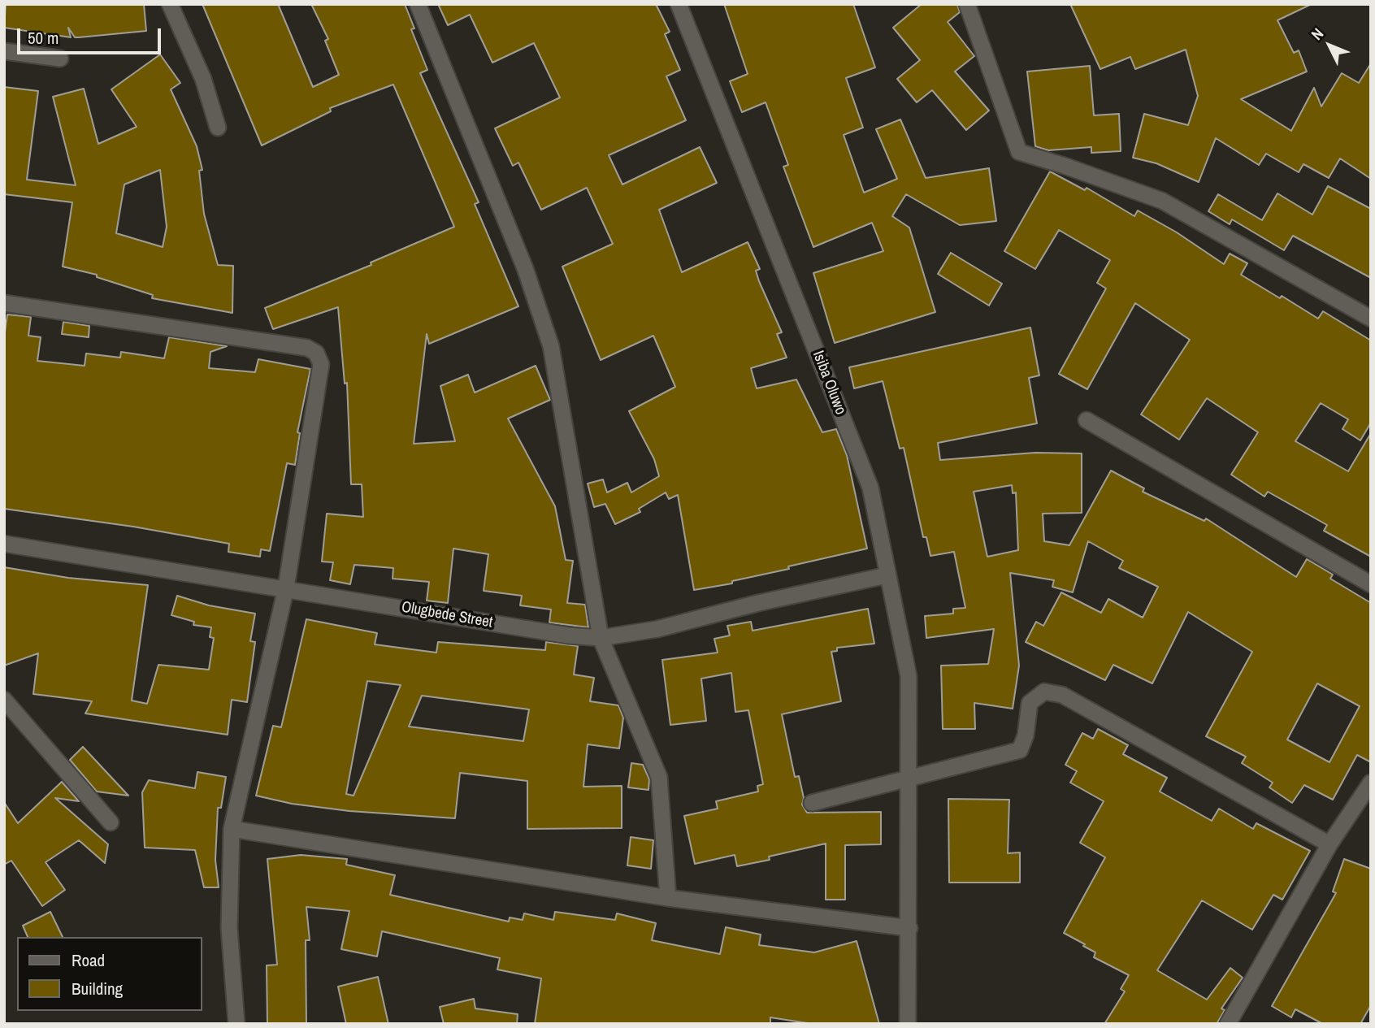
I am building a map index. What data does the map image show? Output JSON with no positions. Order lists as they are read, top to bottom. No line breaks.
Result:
{"streets":{"street":["Isiba Oluwo","Olugbede Street"]},"crossings":[["Isiba Oluwo","Olugbede Street"]],"legend":["Road","Building"],"scale_bar":"50 m","north":"top left"}
